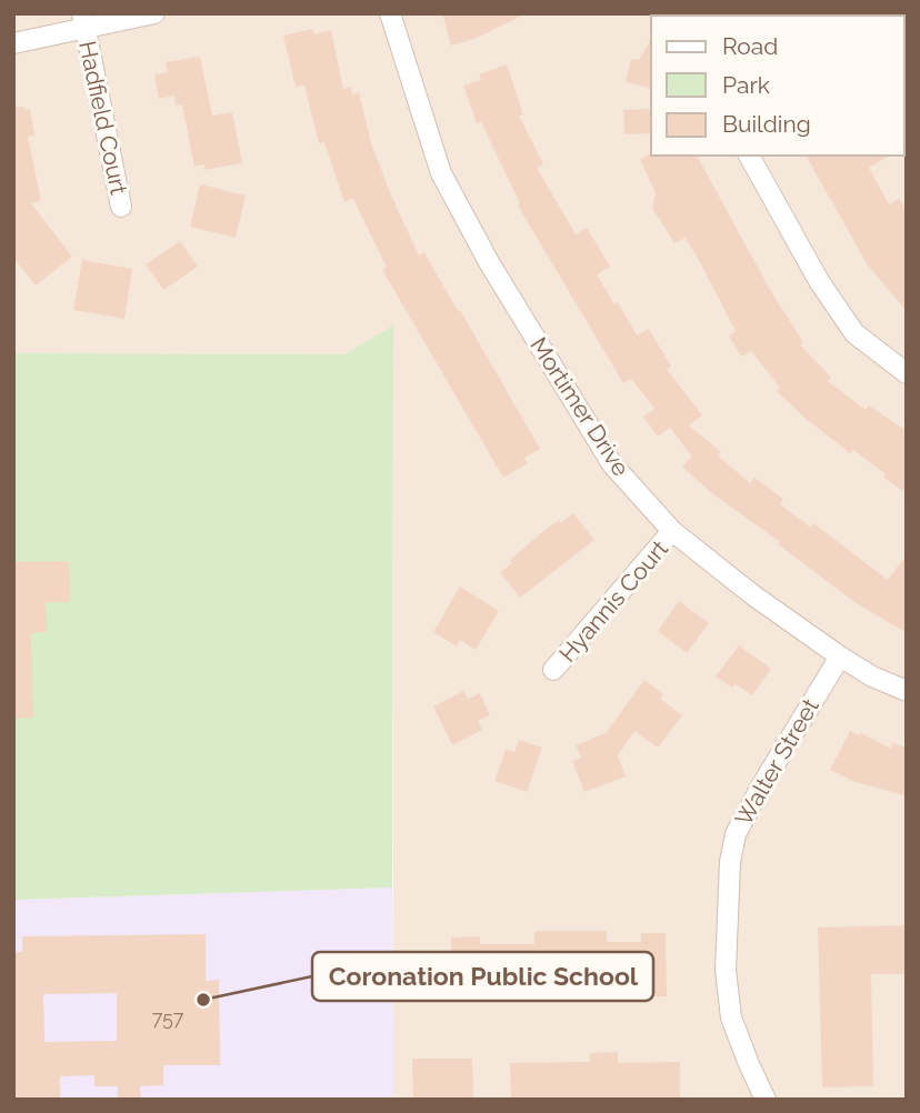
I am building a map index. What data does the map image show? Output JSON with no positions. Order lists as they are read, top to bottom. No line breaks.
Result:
{"streets":{"street":["Hadfield Court","Mortimer Drive","Hyannis Court","Walter Street"]},"crossings":[["Mortimer Drive","Hyannis Court"],["Mortimer Drive","Walter Street"]],"places":["Coronation Public School"],"house_numbers":["757"],"legend":["Road","Park","Building"]}
